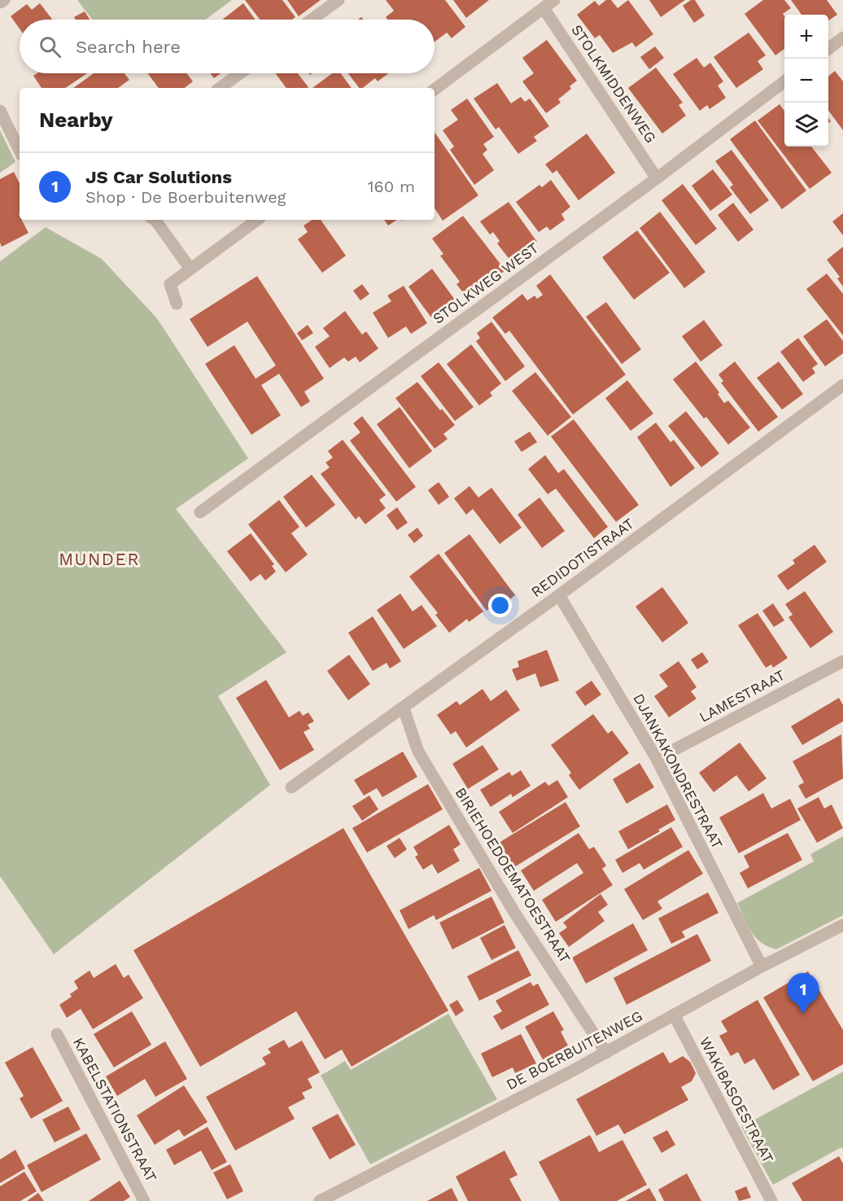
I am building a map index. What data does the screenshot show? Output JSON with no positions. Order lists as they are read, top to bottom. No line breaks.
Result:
{"streets":{"street":["STOLKMIDDENWEG","STOLKWEG WEST","REDIDOTISTRAAT","LAMESTRAAT","DJANKAKONDRESTRAAT","BIRIEHOEDOEMATOESTRAAT","DE BOERBUITENWEG","WAKIBASOESTRAAT","KABELSTATIONSTRAAT"]},"crossings":[["STOLKMIDDENWEG","STOLKWEG WEST"],["REDIDOTISTRAAT","DJANKAKONDRESTRAAT"],["REDIDOTISTRAAT","BIRIEHOEDOEMATOESTRAAT"],["LAMESTRAAT","DJANKAKONDRESTRAAT"],["DJANKAKONDRESTRAAT","DE BOERBUITENWEG"],["BIRIEHOEDOEMATOESTRAAT","DE BOERBUITENWEG"],["DE BOERBUITENWEG","WAKIBASOESTRAAT"]],"districts":["MUNDER"],"page":{"map_buttons":["+","−"],"search":"Search here","heading":"Nearby","list":[{"mark":"1","name":"JS Car Solutions","note":"Shop · De Boerbuitenweg","value":"160 m"}],"pins":"1"}}
